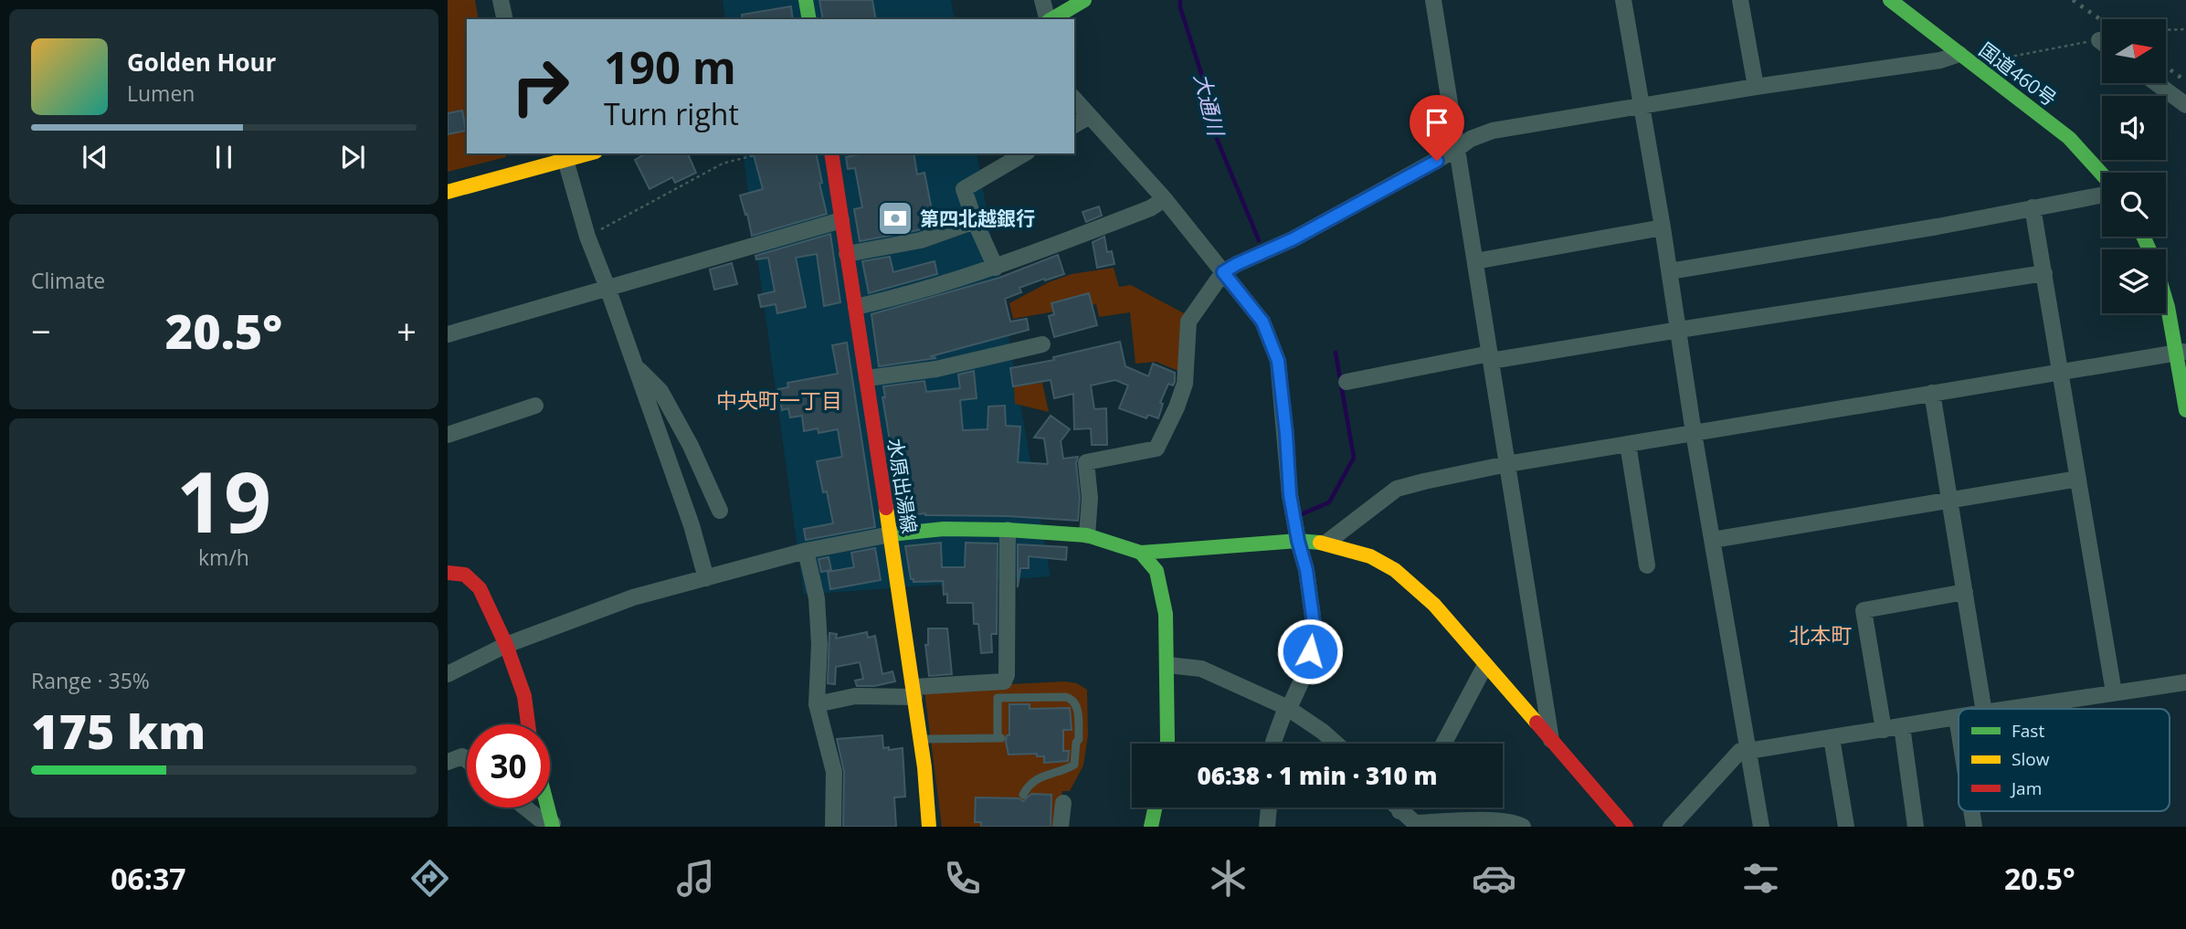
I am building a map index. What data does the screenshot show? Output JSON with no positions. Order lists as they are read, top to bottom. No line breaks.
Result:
{"streets":{"main road":["国道460号","水原出湯線"]},"districts":["中央町一丁目","北本町"],"water":["大通川"],"places":{"bank":["第四北越銀行"]},"legend":["Fast","Slow","Jam"],"north":"right","page":{"turn":["190 m","Turn right"],"song":["Golden Hour","Lumen"],"tile":["Climate",["19","km/h"],["Range · 35%","175 km"]],"heat":["−","20.5°","+"],"limit":"30","trip":"06:38 · 1 min · 310 m","tabs":["06:37","20.5°"]}}
